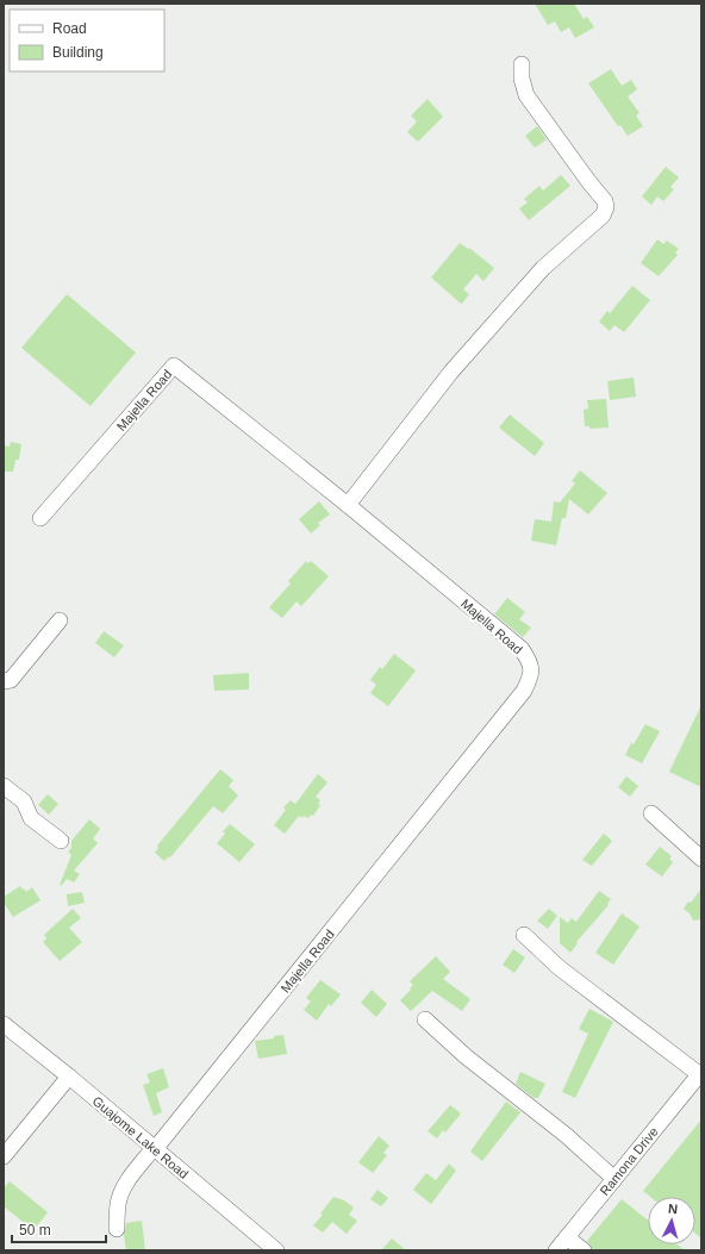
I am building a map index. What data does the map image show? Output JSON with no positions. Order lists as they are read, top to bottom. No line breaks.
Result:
{"streets":{"street":["Majella Road","Guajome Lake Road","Ramona Drive"]},"crossings":[["Majella Road","Guajome Lake Road"]],"legend":["Road","Building"],"scale_bar":"50 m","north":"top"}
